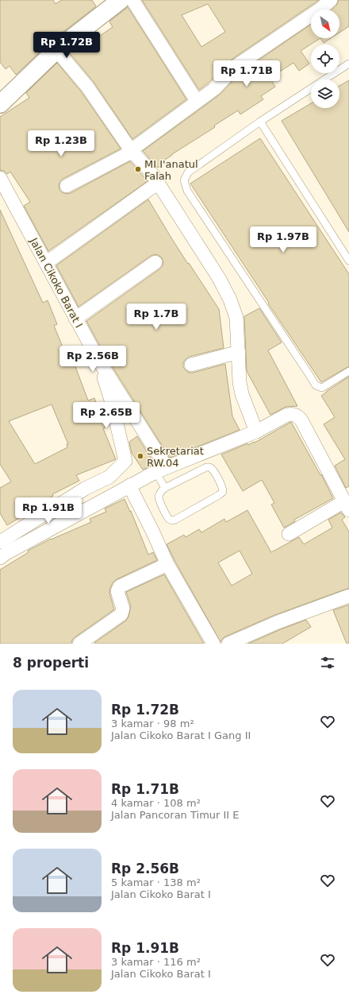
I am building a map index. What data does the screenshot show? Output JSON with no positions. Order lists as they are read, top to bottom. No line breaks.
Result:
{"streets":{"street":["Jalan Cikoko Barat I"]},"places":["MI I'anatul Falah","Sekretariat RW.04"],"north":"bottom right","page":{"price":["Rp 1.72B","Rp 1.71B","Rp 1.23B","Rp 1.97B","Rp 1.7B","Rp 2.56B","Rp 2.65B","Rp 1.91B"],"heading":"8 properti","list":[{"name":"Rp 1.72B","note":"3 kamar · 98 m² · Jalan Cikoko Barat I Gang II"},{"name":"Rp 1.71B","note":"4 kamar · 108 m² · Jalan Pancoran Timur II E"},{"name":"Rp 2.56B","note":"5 kamar · 138 m² · Jalan Cikoko Barat I"},{"name":"Rp 1.91B","note":"3 kamar · 116 m² · Jalan Cikoko Barat I"}]}}
